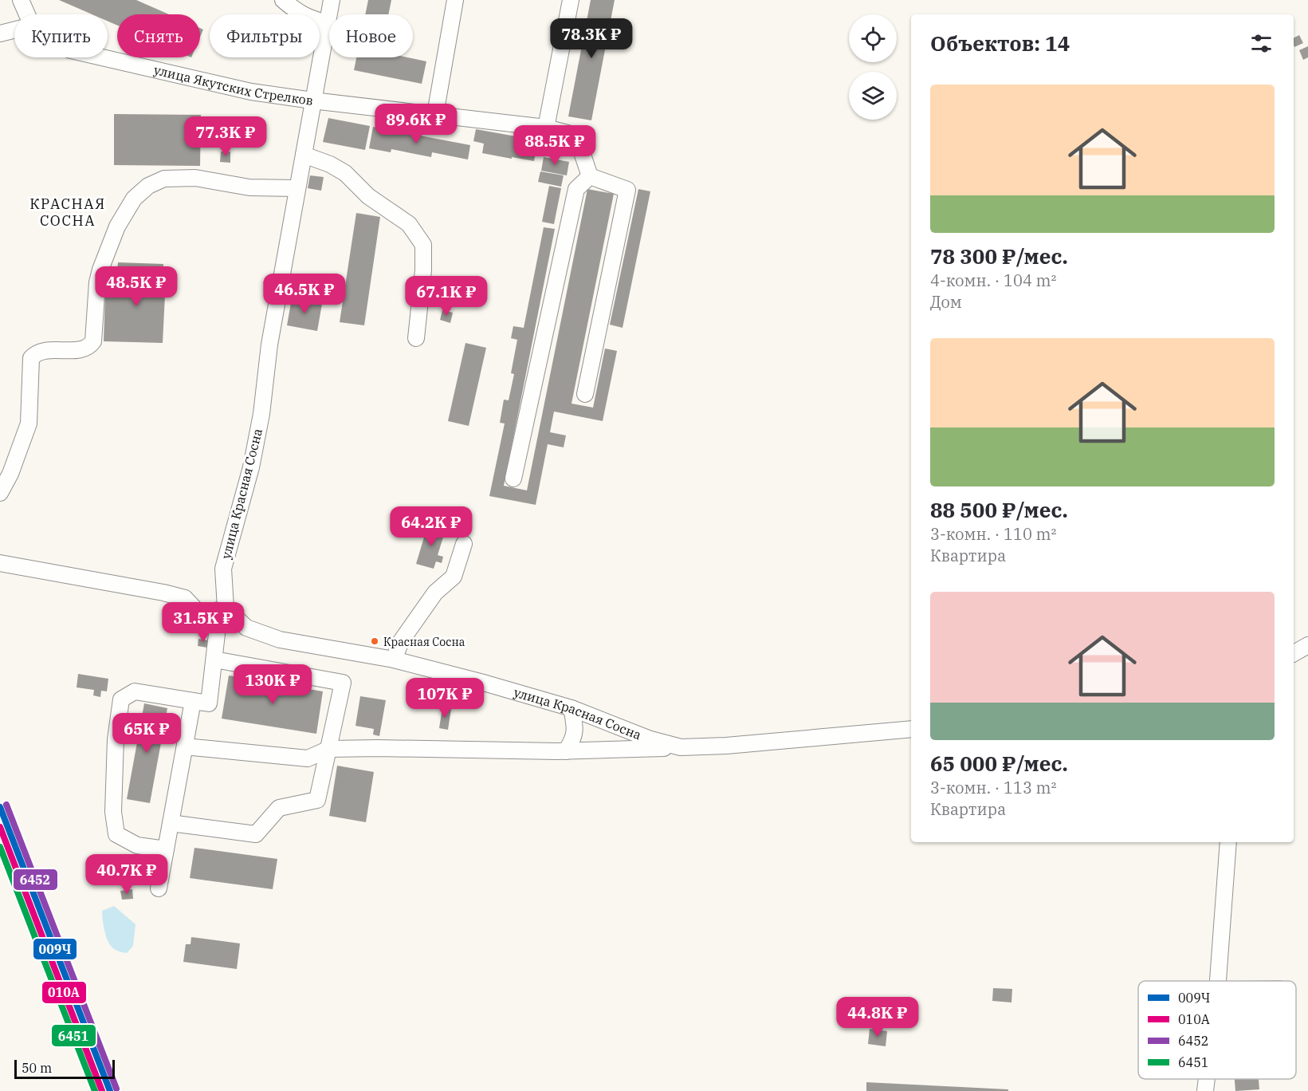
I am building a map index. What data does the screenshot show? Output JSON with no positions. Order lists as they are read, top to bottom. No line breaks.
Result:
{"streets":{"street":["улица Якутских Стрелков","улица Красная Сосна"]},"crossings":[["улица Якутских Стрелков","улица Красная Сосна"]],"districts":["КРАСНАЯ СОСНА"],"places":["Красная Сосна"],"lines":["transit line 6452","transit line 009Ч","transit line 010А","transit line 6451"],"legend":["009Ч","010А","6452","6451"],"scale_bar":"50 m","page":{"chip":["Купить","Снять","Фильтры","Новое"],"heading":"Объектов: 14","price":["78.3K ₽","89.6K ₽","77.3K ₽","88.5K ₽","48.5K ₽","46.5K ₽","67.1K ₽","64.2K ₽","31.5K ₽","130K ₽","107K ₽","65K ₽","40.7K ₽","44.8K ₽"],"list":[{"name":"78 300 ₽/мес.","note":"4-комн. · 104 m² · Дом"},{"name":"88 500 ₽/мес.","note":"3-комн. · 110 m² · Квартира"},{"name":"65 000 ₽/мес.","note":"3-комн. · 113 m² · Квартира"}],"scale":"50 m"}}
